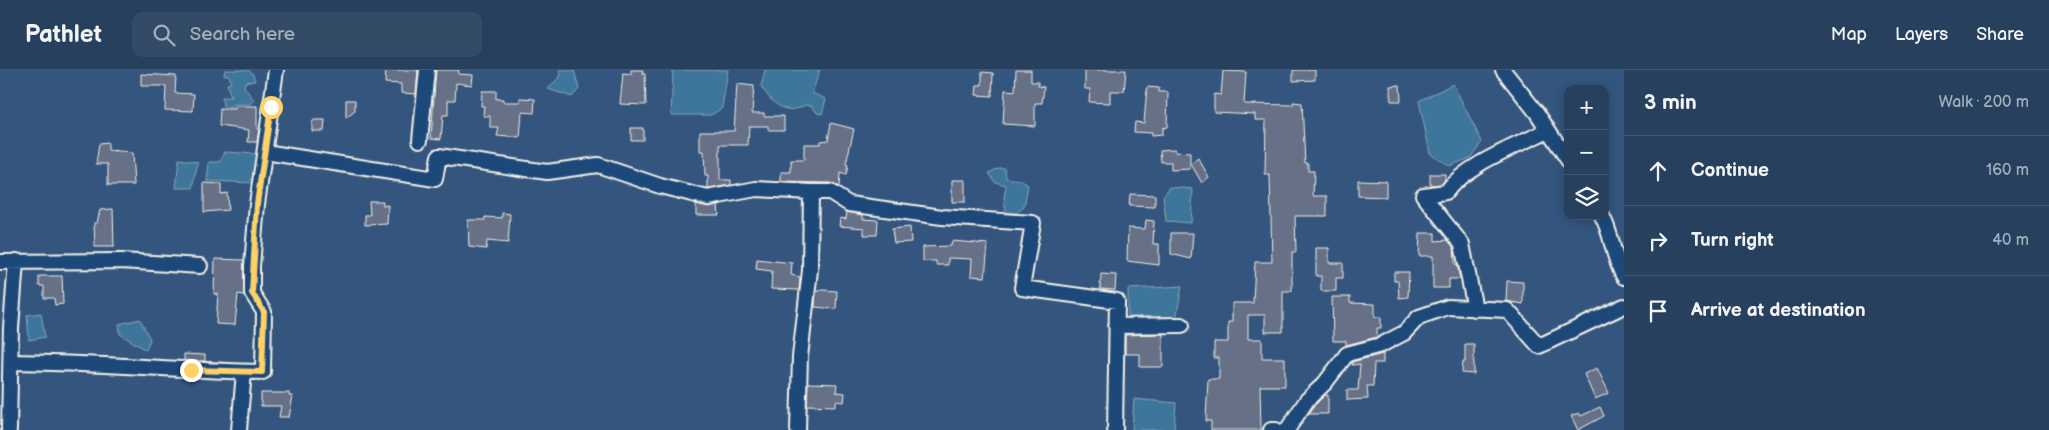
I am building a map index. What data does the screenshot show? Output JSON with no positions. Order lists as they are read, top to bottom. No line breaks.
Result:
{"page":{"header":"Pathlet","search":"Search here","nav":["Map","Layers","Share"],"heading":["3 min","Walk · 200 m"],"map_buttons":["+","−"],"list":[["Continue","160 m"],["Turn right","40 m"],"Arrive at destination"]}}
